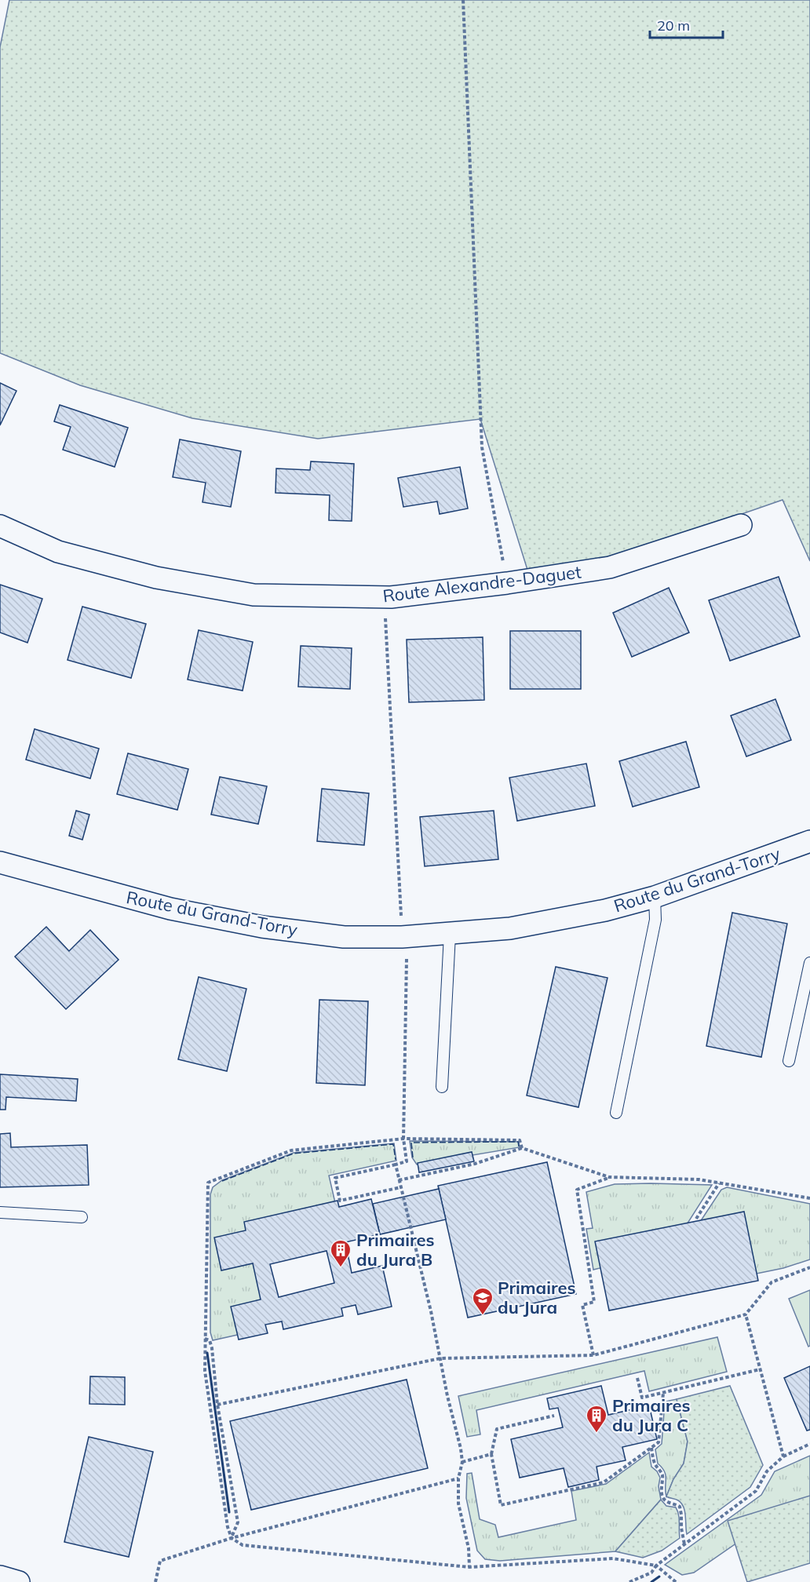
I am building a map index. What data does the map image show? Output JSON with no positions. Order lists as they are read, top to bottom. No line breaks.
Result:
{"streets":{"street":["Route Alexandre-Daguet","Route du Grand-Torry"]},"places":{"building":["Primaires du Jura B","Primaires du Jura C"],"school or university":["Primaires du Jura"]},"scale_bar":"20 m"}
